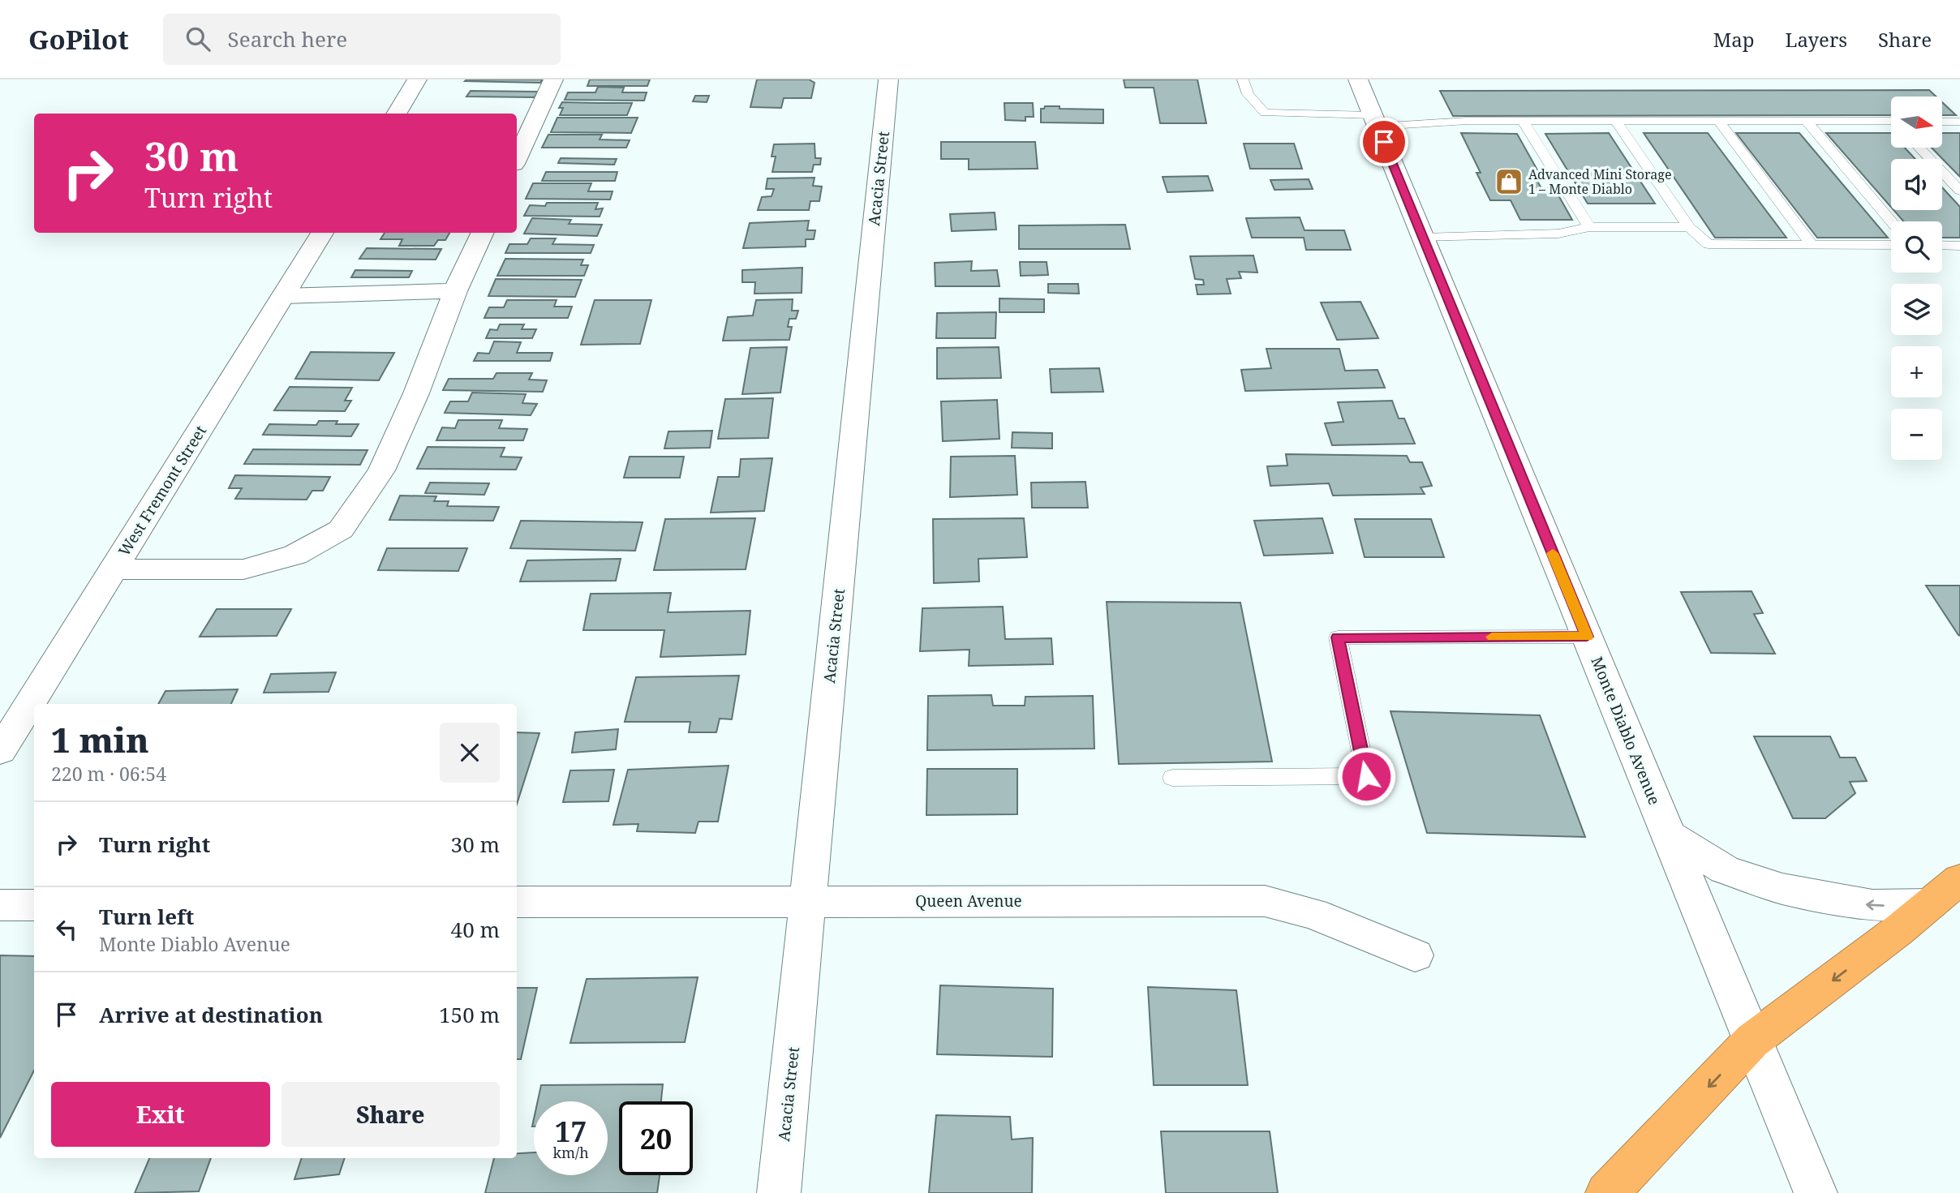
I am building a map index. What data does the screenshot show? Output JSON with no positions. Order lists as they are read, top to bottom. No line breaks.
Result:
{"streets":{"street":["Acacia Street","West Fremont Street","Monte Diablo Avenue","Queen Avenue"]},"crossings":[["Acacia Street","Queen Avenue"]],"places":{"shop":["Advanced Mini Storage 1 – Monte Diablo"]},"north":"right","page":{"header":"GoPilot","search":"Search here","nav":["Map","Layers","Share"],"map_buttons":["+","−"],"turn":["30 m","Turn right"],"heading":["1 min","220 m · 06:54"],"list":[{"name":"Turn right","value":"30 m"},{"name":"Turn left","note":"Monte Diablo Avenue","value":"40 m"},{"name":"Arrive at destination","value":"150 m"}],"buttons":["Exit","Share"],"speed":"17 km/h","limit":"20"}}
